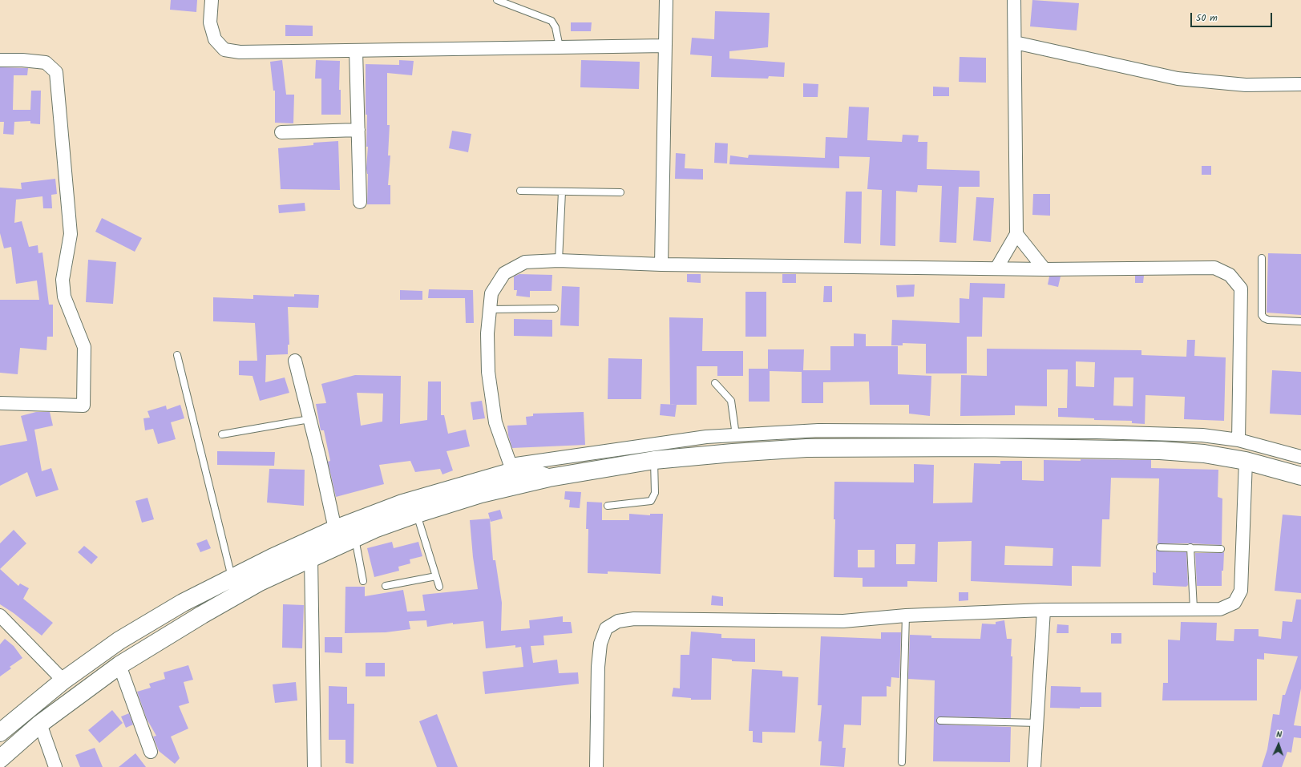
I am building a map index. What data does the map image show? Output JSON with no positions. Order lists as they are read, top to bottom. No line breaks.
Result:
{"scale_bar":"50 m","north":"top"}
